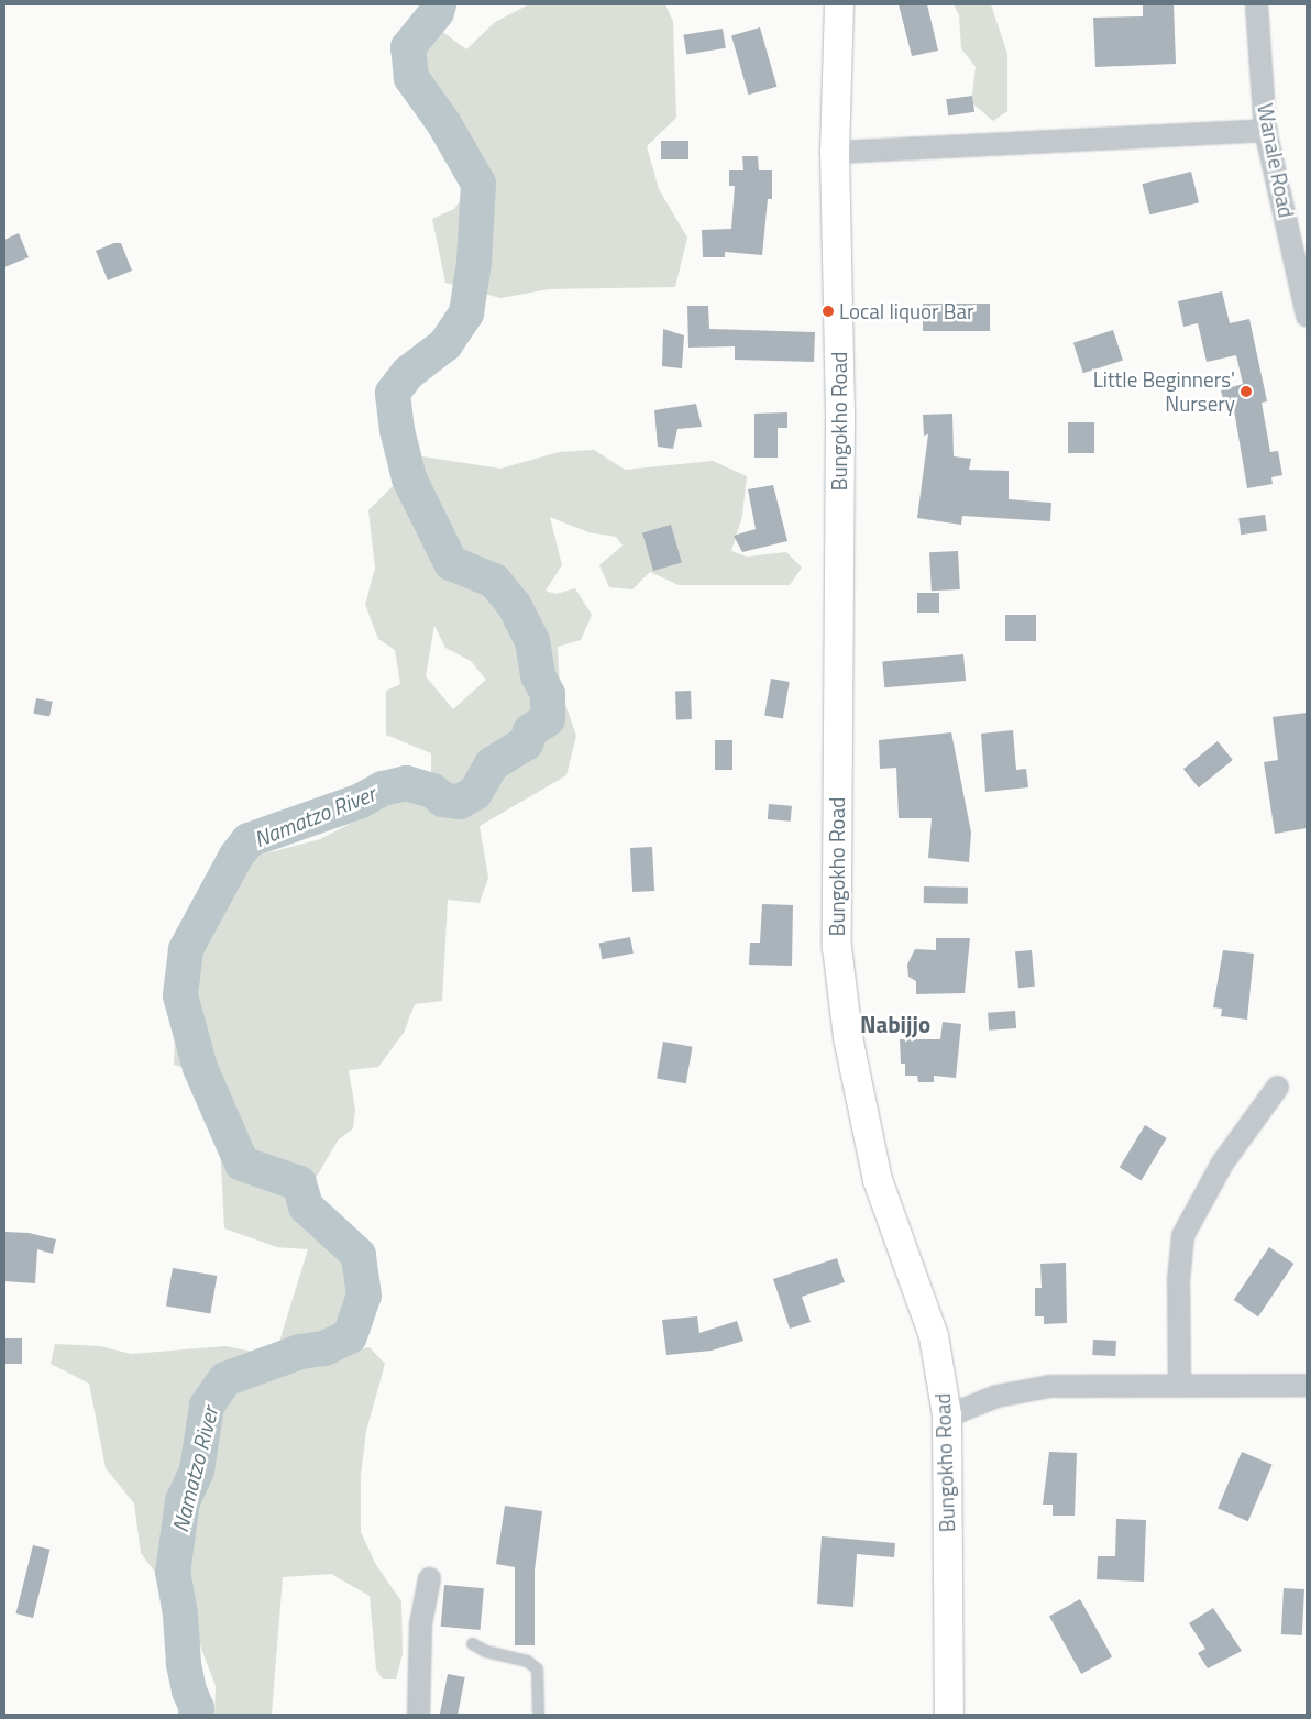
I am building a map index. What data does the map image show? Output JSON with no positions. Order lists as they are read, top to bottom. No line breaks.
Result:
{"streets":{"street":["Wanale Road","Bungokho Road"]},"districts":["Nabijjo"],"water":["Namatzo River"],"places":["Local liquor Bar","Little Beginners' Nursery"]}
